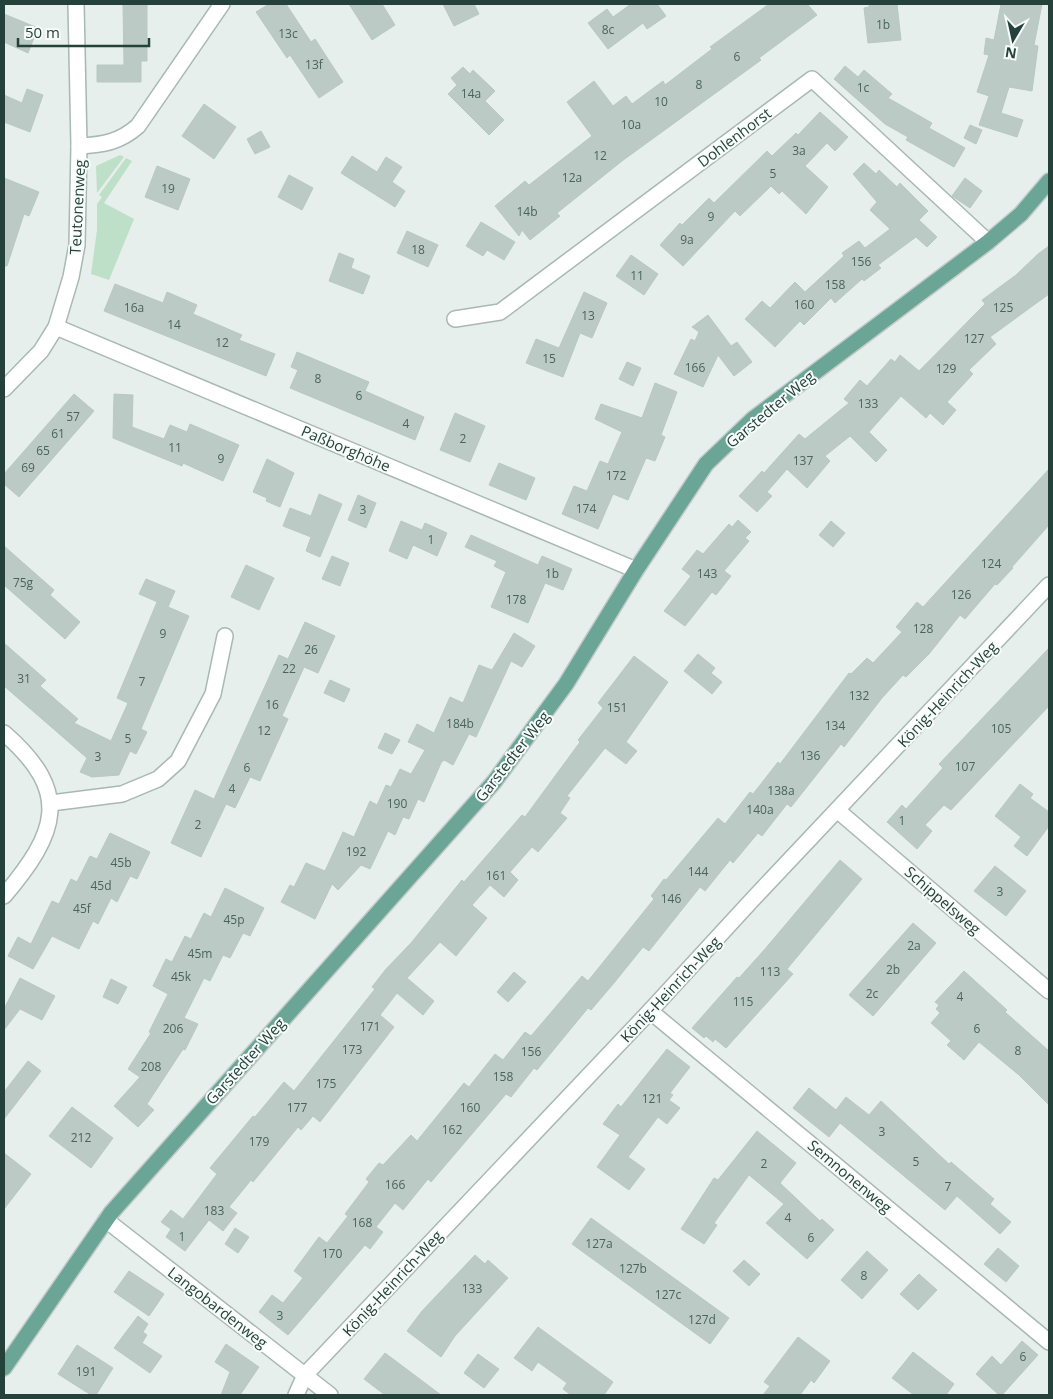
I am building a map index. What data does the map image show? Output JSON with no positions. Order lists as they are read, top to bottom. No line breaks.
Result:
{"streets":{"main road":["Garstedter Weg"],"street":["Dohlenhorst","Teutonenweg","Paßborghöhe","König-Heinrich-Weg","Schippelsweg","Semnonenweg","Langobardenweg"]},"crossings":[["Dohlenhorst","Garstedter Weg"],["Teutonenweg","Paßborghöhe"],["Garstedter Weg","Paßborghöhe"],["Garstedter Weg","Langobardenweg"],["König-Heinrich-Weg","Schippelsweg"],["König-Heinrich-Weg","Semnonenweg"],["König-Heinrich-Weg","Langobardenweg"]],"house_numbers":["1b","8c","13c","6","13f","8","1c","14a","10","10a","3a","12","5","12a","19","14b","9","9a","18","156","11","158","160","16a","125","13","14","127","12","15","166","129","8","6","133","57","4","61","2","11","65","9","137","69","172","174","3","1","124","1b","143","75g","126","178","128","9","26","22","31","7","132","16","151","184b","134","105","12","5","136","3","107","6","4","138a","190","140a","1","2","192","45b","144","161","45d","3","146","45f","45p","2a","45m","2b","113","45k","2c","4","115","171","206","6","173","8","156","208","158","175","121","177","160","162","3","212","179","5","2","166","7","183","4","168","1","6","127a","170","127b","8","133","127c","3","127d","6","191"],"scale_bar":"50 m","north":"bottom"}
